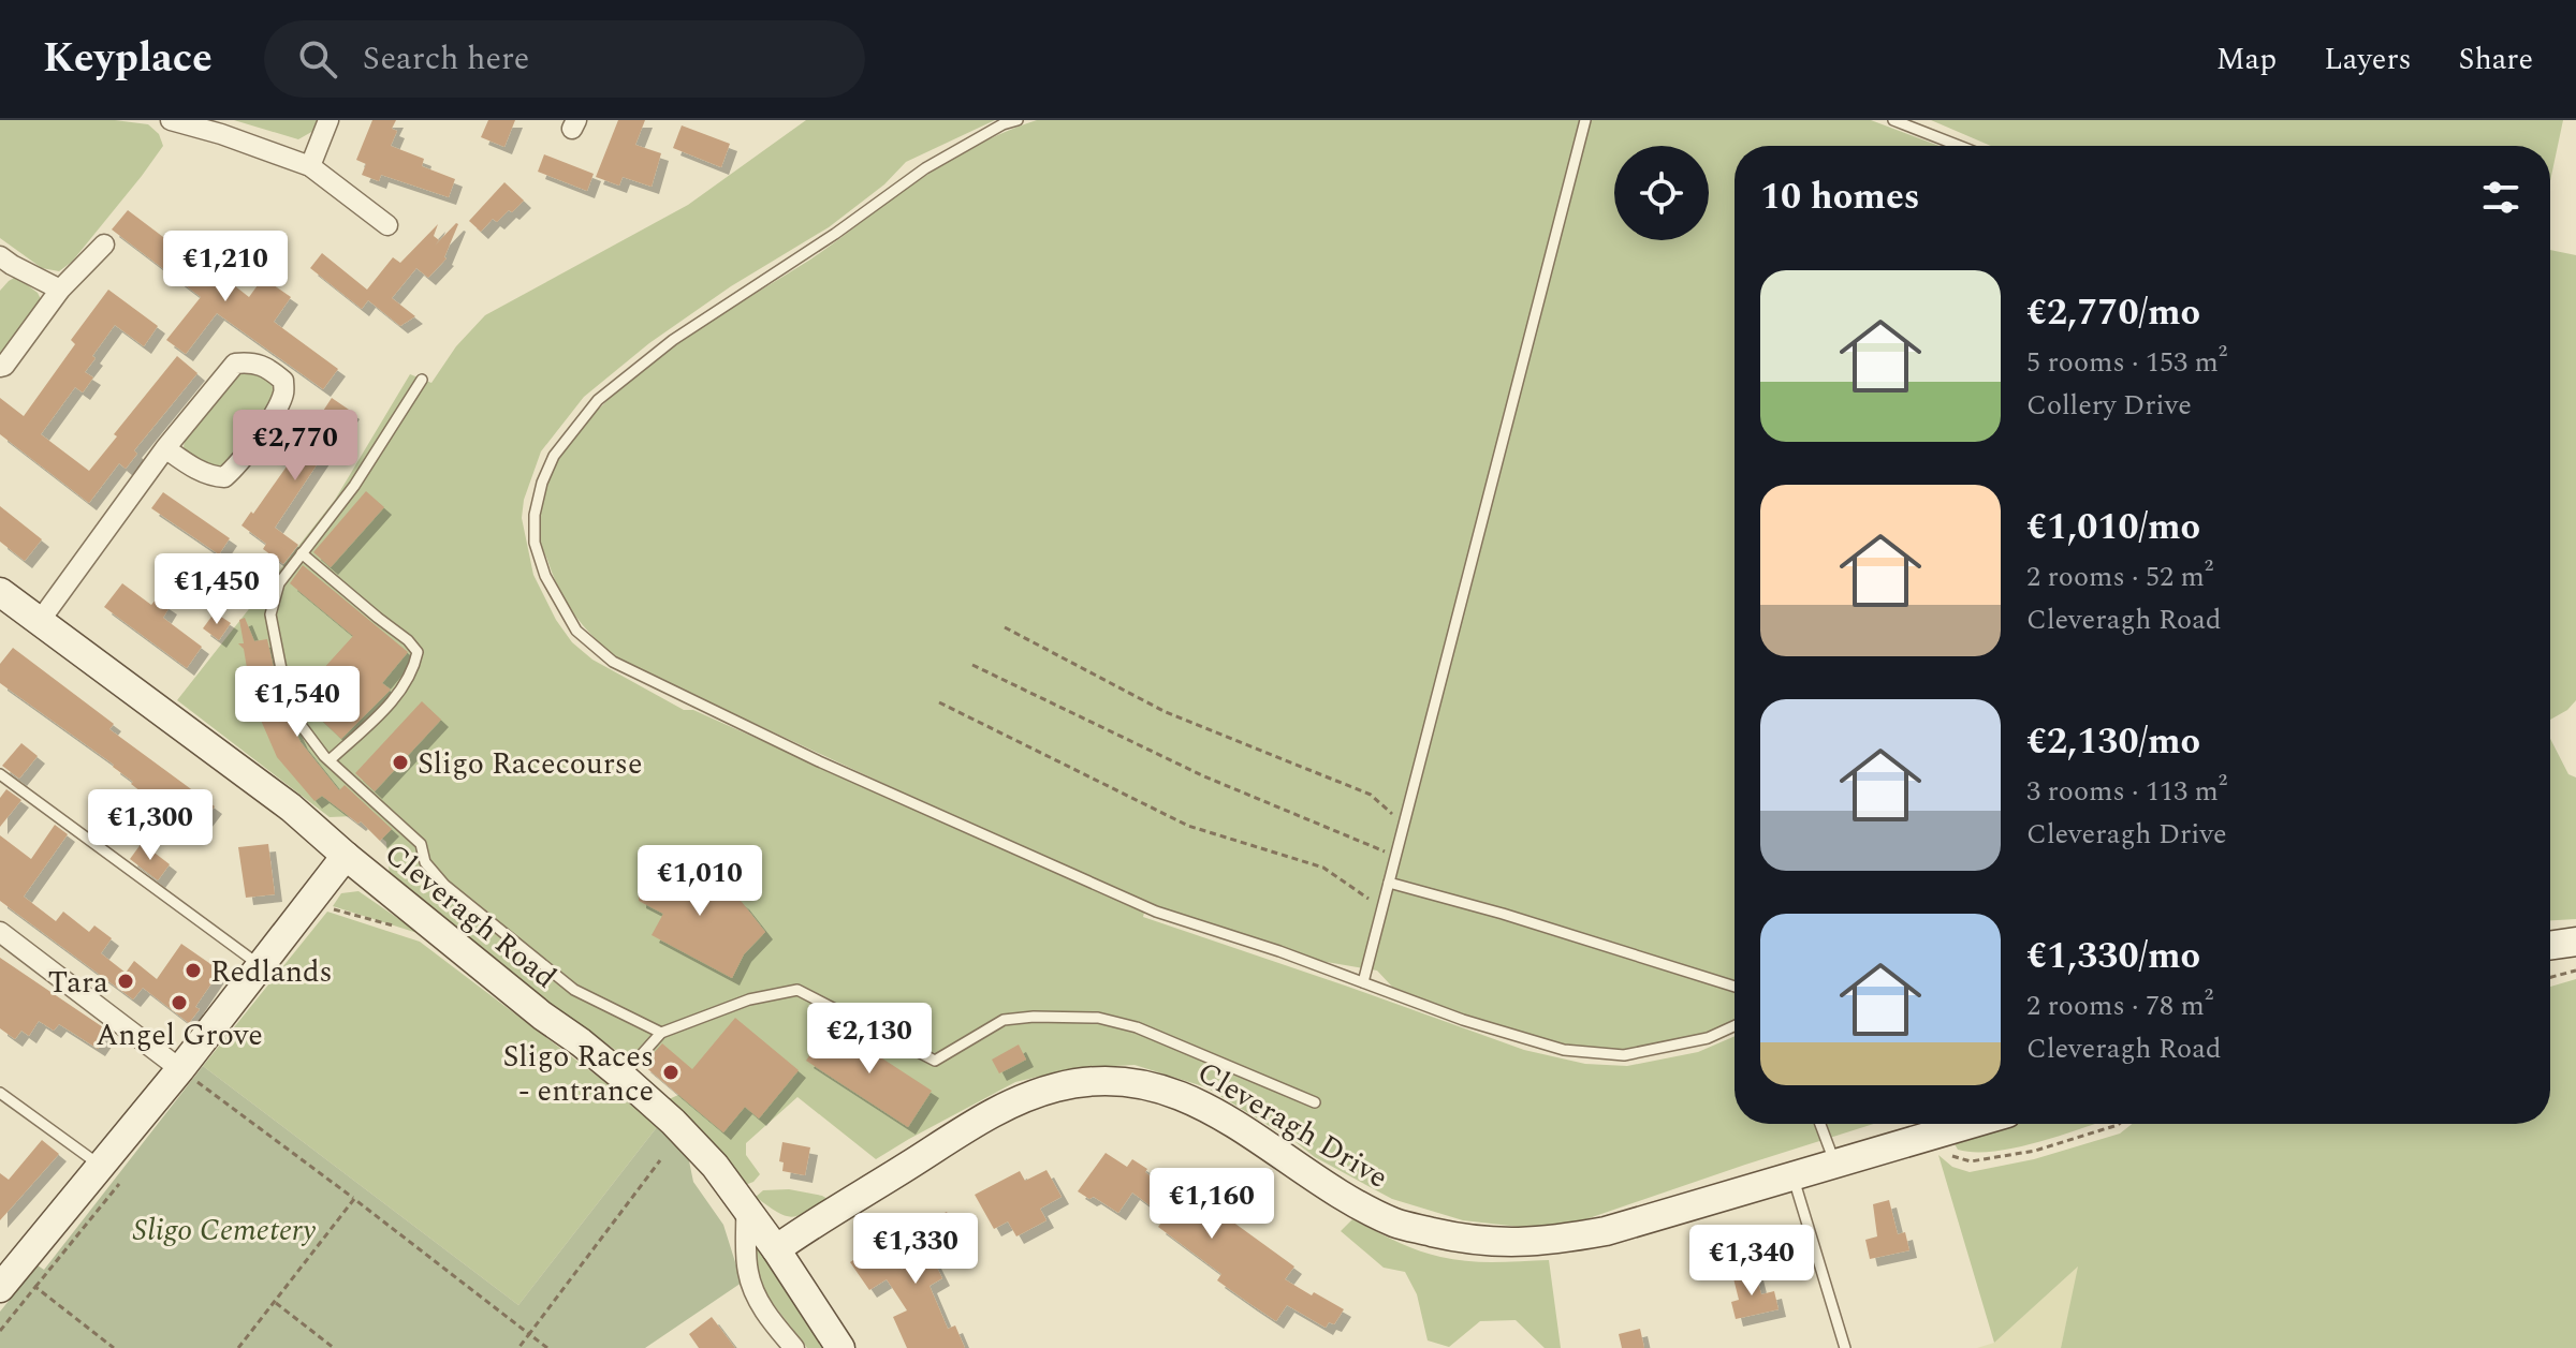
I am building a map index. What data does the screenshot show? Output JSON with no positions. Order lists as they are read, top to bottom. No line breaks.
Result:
{"streets":{"street":["Cleveragh Road","Cleveragh Drive"]},"crossings":[["Cleveragh Road","Cleveragh Drive"]],"parks":["Sligo Cemetery"],"places":["Sligo Racecourse","Redlands","Tara","Angel Grove","Sligo Races - entrance"],"page":{"header":"Keyplace","search":"Search here","nav":["Map","Layers","Share"],"heading":"10 homes","price":["€1,210","€2,770","€1,450","€1,540","€1,300","€1,010","€2,130","€1,160","€1,330","€1,340"],"list":[{"name":"€2,770/mo","note":"5 rooms · 153 m² · Collery Drive"},{"name":"€1,010/mo","note":"2 rooms · 52 m² · Cleveragh Road"},{"name":"€2,130/mo","note":"3 rooms · 113 m² · Cleveragh Drive"},{"name":"€1,330/mo","note":"2 rooms · 78 m² · Cleveragh Road"}]}}
